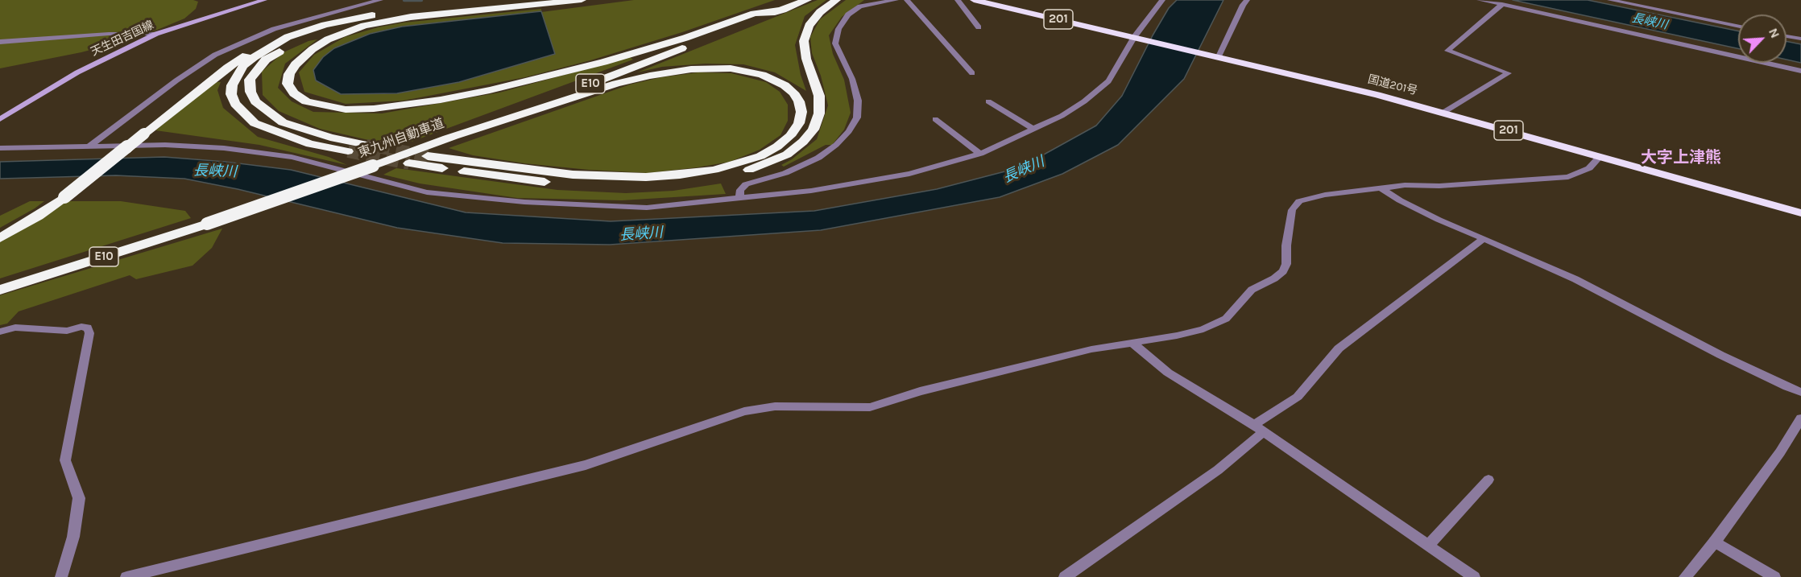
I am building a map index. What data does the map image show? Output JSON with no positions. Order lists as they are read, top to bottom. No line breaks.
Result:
{"streets":{"highway":["201","E10","国道201号","東九州自動車道"],"main road":["天生田吉国線"]},"districts":["大字上津熊"],"water":["長峡川"],"north":"top right"}
